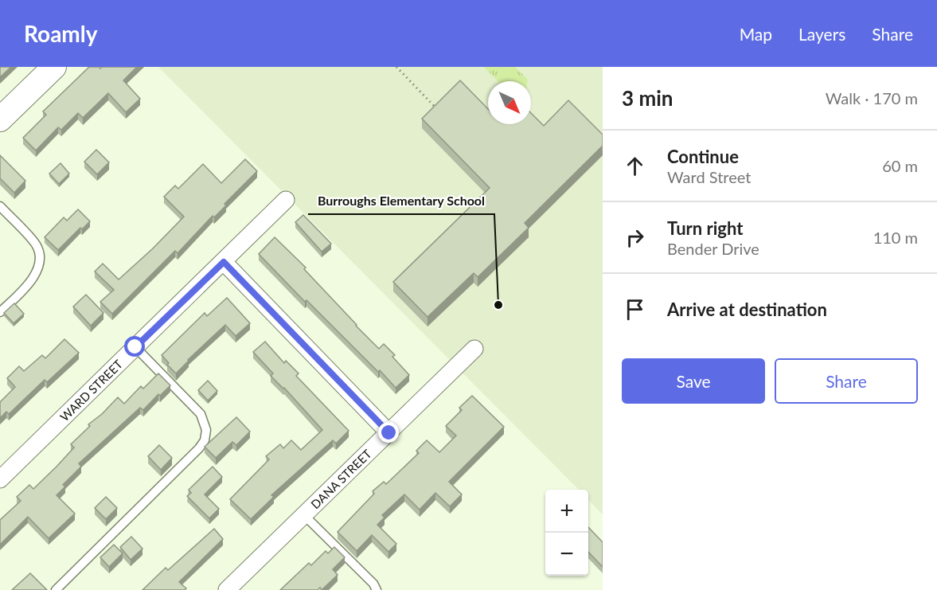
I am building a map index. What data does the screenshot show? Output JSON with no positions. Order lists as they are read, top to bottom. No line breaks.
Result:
{"streets":{"street":["WARD STREET","DANA STREET"]},"places":["Burroughs Elementary School"],"north":"bottom right","page":{"header":"Roamly","nav":["Map","Layers","Share"],"heading":["3 min","Walk · 170 m"],"list":[["Continue","Ward Street","60 m"],["Turn right","Bender Drive","110 m"],"Arrive at destination"],"buttons":["Save","Share"],"map_buttons":["+","−"]}}
